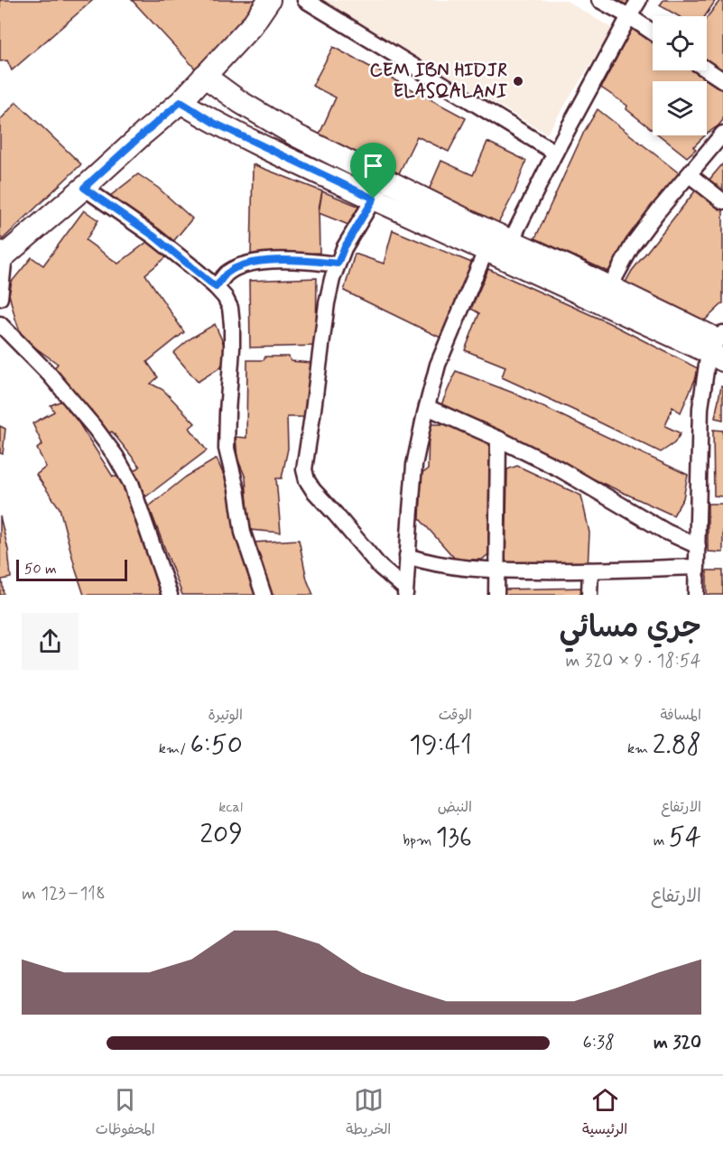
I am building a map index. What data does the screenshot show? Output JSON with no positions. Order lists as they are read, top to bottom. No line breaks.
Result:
{"places":["CEM IBN HIDJR ELASQALANI"],"scale_bar":"50 m","page":{"scale":"50 m","heading":["جري مسائي","18:54 · 9 × 320 m"],"stats":[["المسافة","2.88 km"],["الوقت","19:41"],["الوتيرة","6:50 /km"],["الارتفاع","54 m"],["النبض","136 bpm"],["kcal","209"]],"chart":["الارتفاع","118–123 m"],"list":[{"name":"320 m","note":"6:38"}],"tabs":["الرئيسية","الخريطة","المحفوظات"]}}
